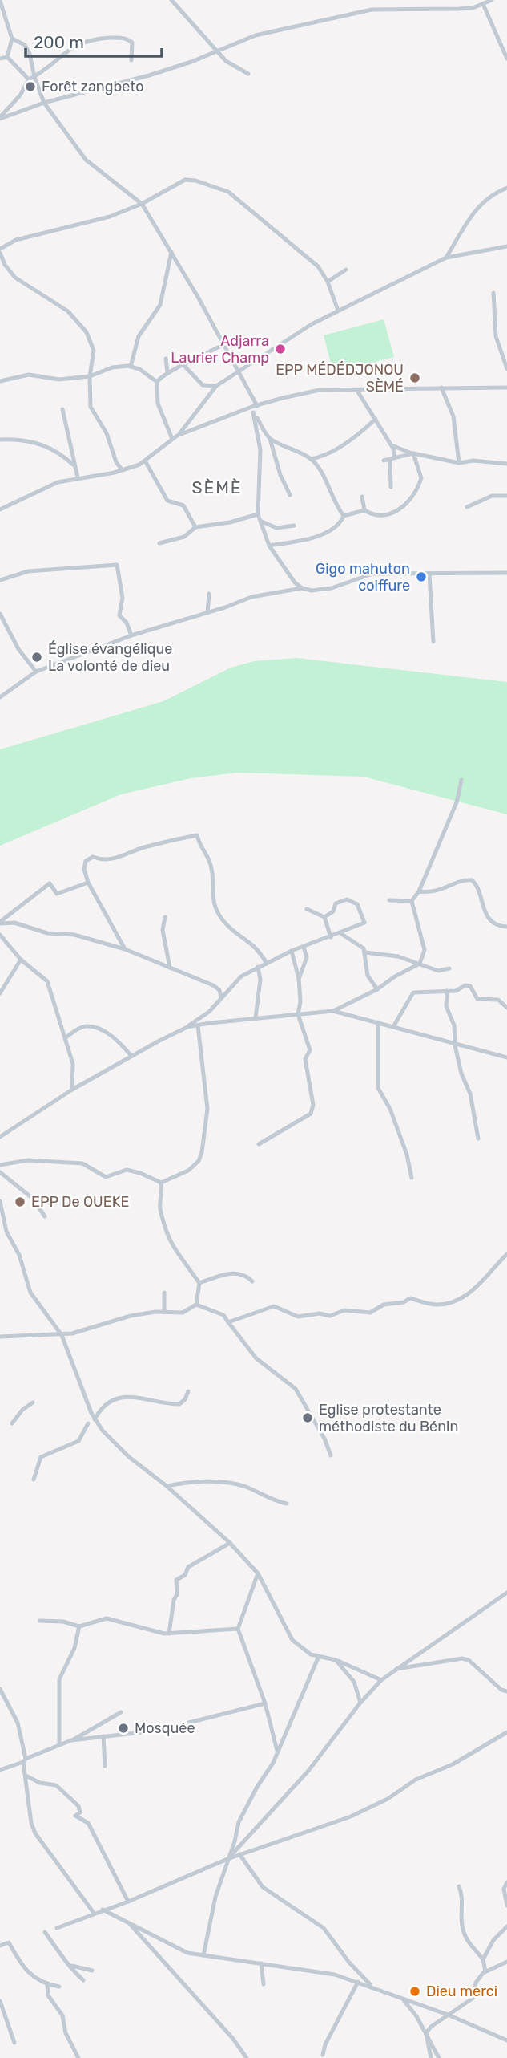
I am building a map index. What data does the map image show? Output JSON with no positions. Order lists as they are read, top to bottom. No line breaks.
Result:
{"districts":["SÈMÈ"],"places":["Forêt zangbeto","Adjarra Laurier Champ","EPP MÉDÉDJONOU SÈMÉ","Gigo mahuton coiffure","Église évangélique La volonté de dieu","EPP De OUEKE","Eglise protestante méthodiste du Bénin","Mosquée","Dieu merci"],"scale_bar":"200 m"}
